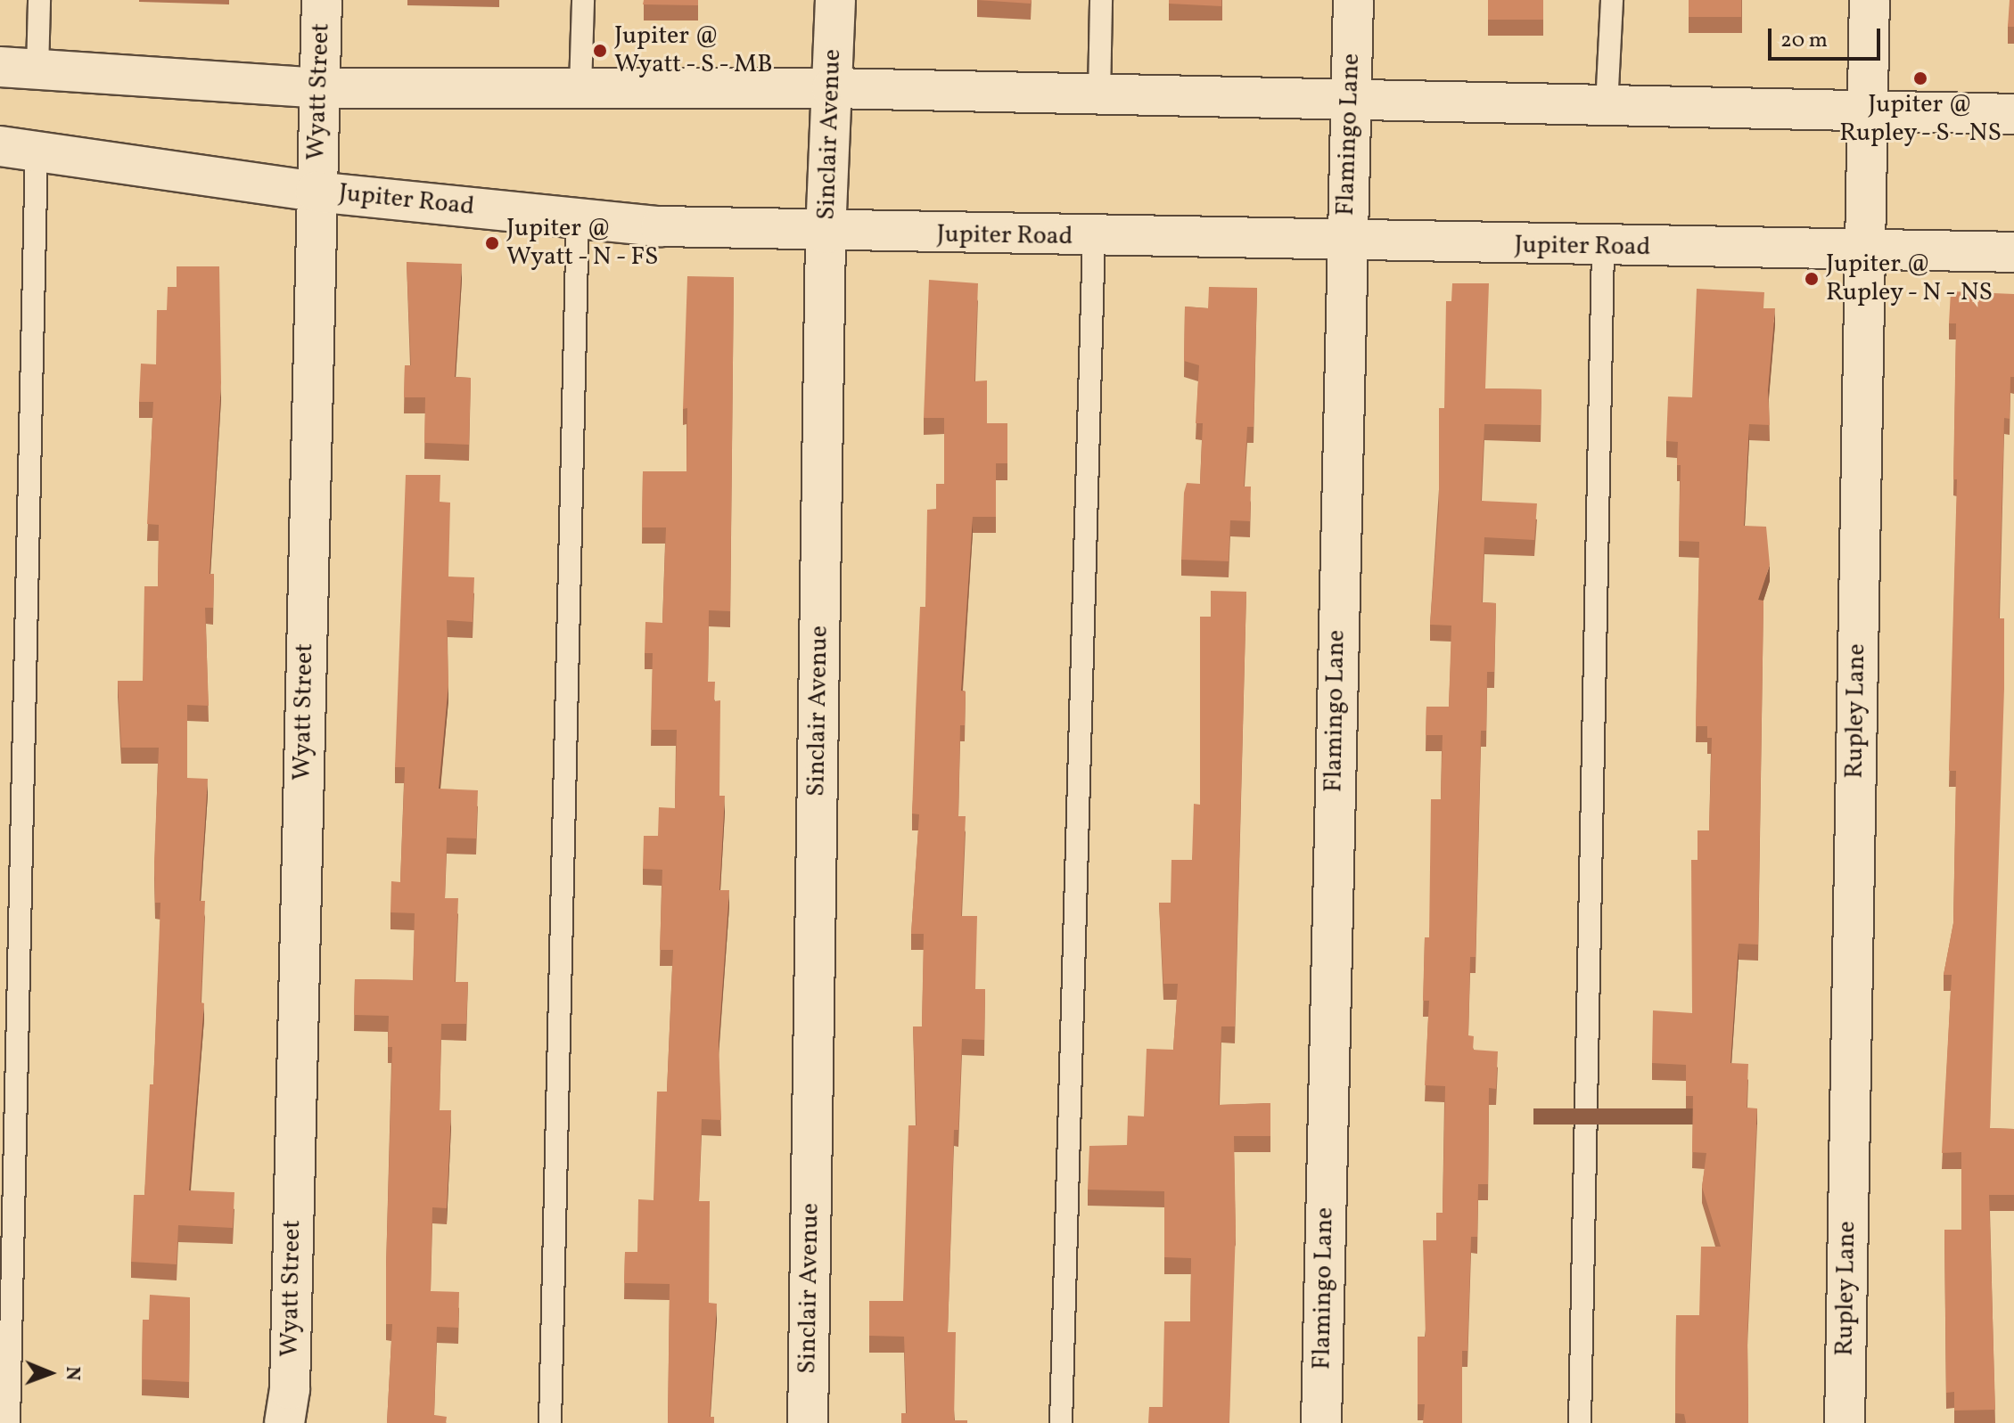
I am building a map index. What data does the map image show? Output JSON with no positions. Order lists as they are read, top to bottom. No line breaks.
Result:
{"streets":{"street":["Wyatt Street","Sinclair Avenue","Flamingo Lane","Jupiter Road","Rupley Lane"]},"crossings":[["Wyatt Street","Jupiter Road"],["Sinclair Avenue","Jupiter Road"],["Flamingo Lane","Jupiter Road"],["Jupiter Road","Rupley Lane"]],"places":["Jupiter @ Wyatt - S - MB","Jupiter @ Rupley - S - NS","Jupiter @ Wyatt - N - FS","Jupiter @ Rupley - N - NS"],"scale_bar":"20 m","north":"right"}
